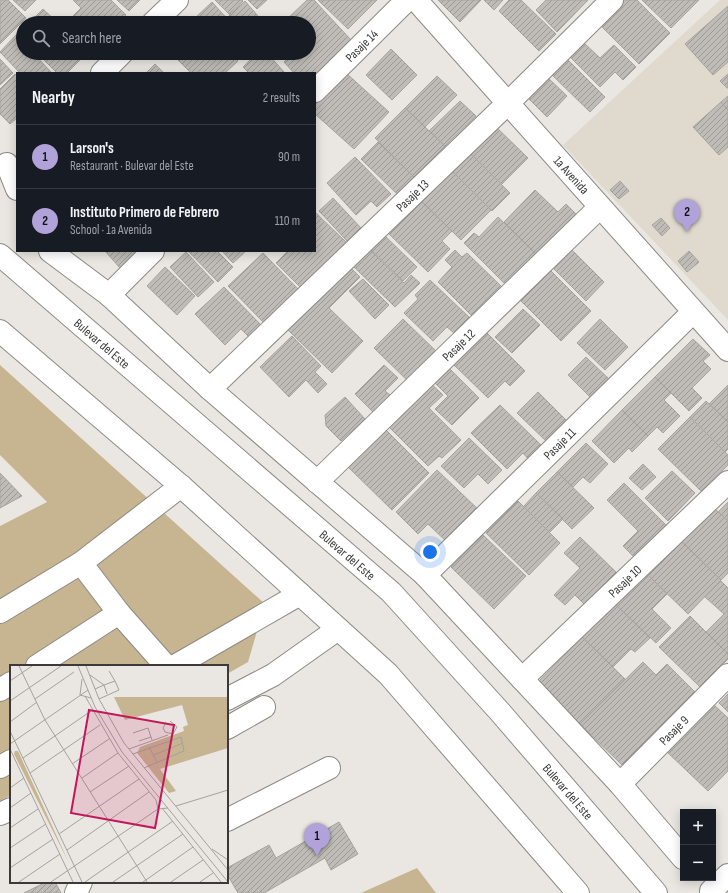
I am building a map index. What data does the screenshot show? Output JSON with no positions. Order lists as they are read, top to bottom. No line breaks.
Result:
{"streets":{"main road":["Pasaje 14","1a Avenida","Pasaje 13","Bulevar del Este","Pasaje 12","Pasaje 11","Pasaje 10","Pasaje 9"]},"crossings":[["1a Avenida","Pasaje 13"],["1a Avenida","Pasaje 12"],["1a Avenida","Pasaje 11"]],"page":{"search":"Search here","heading":["Nearby","2 results"],"list":[{"mark":"1","name":"Larson's","note":"Restaurant · Bulevar del Este","value":"90 m"},{"mark":"2","name":"Instituto Primero de Febrero","note":"School · 1a Avenida","value":"110 m"}],"pins":["2","1"],"map_buttons":["+","−"]}}
